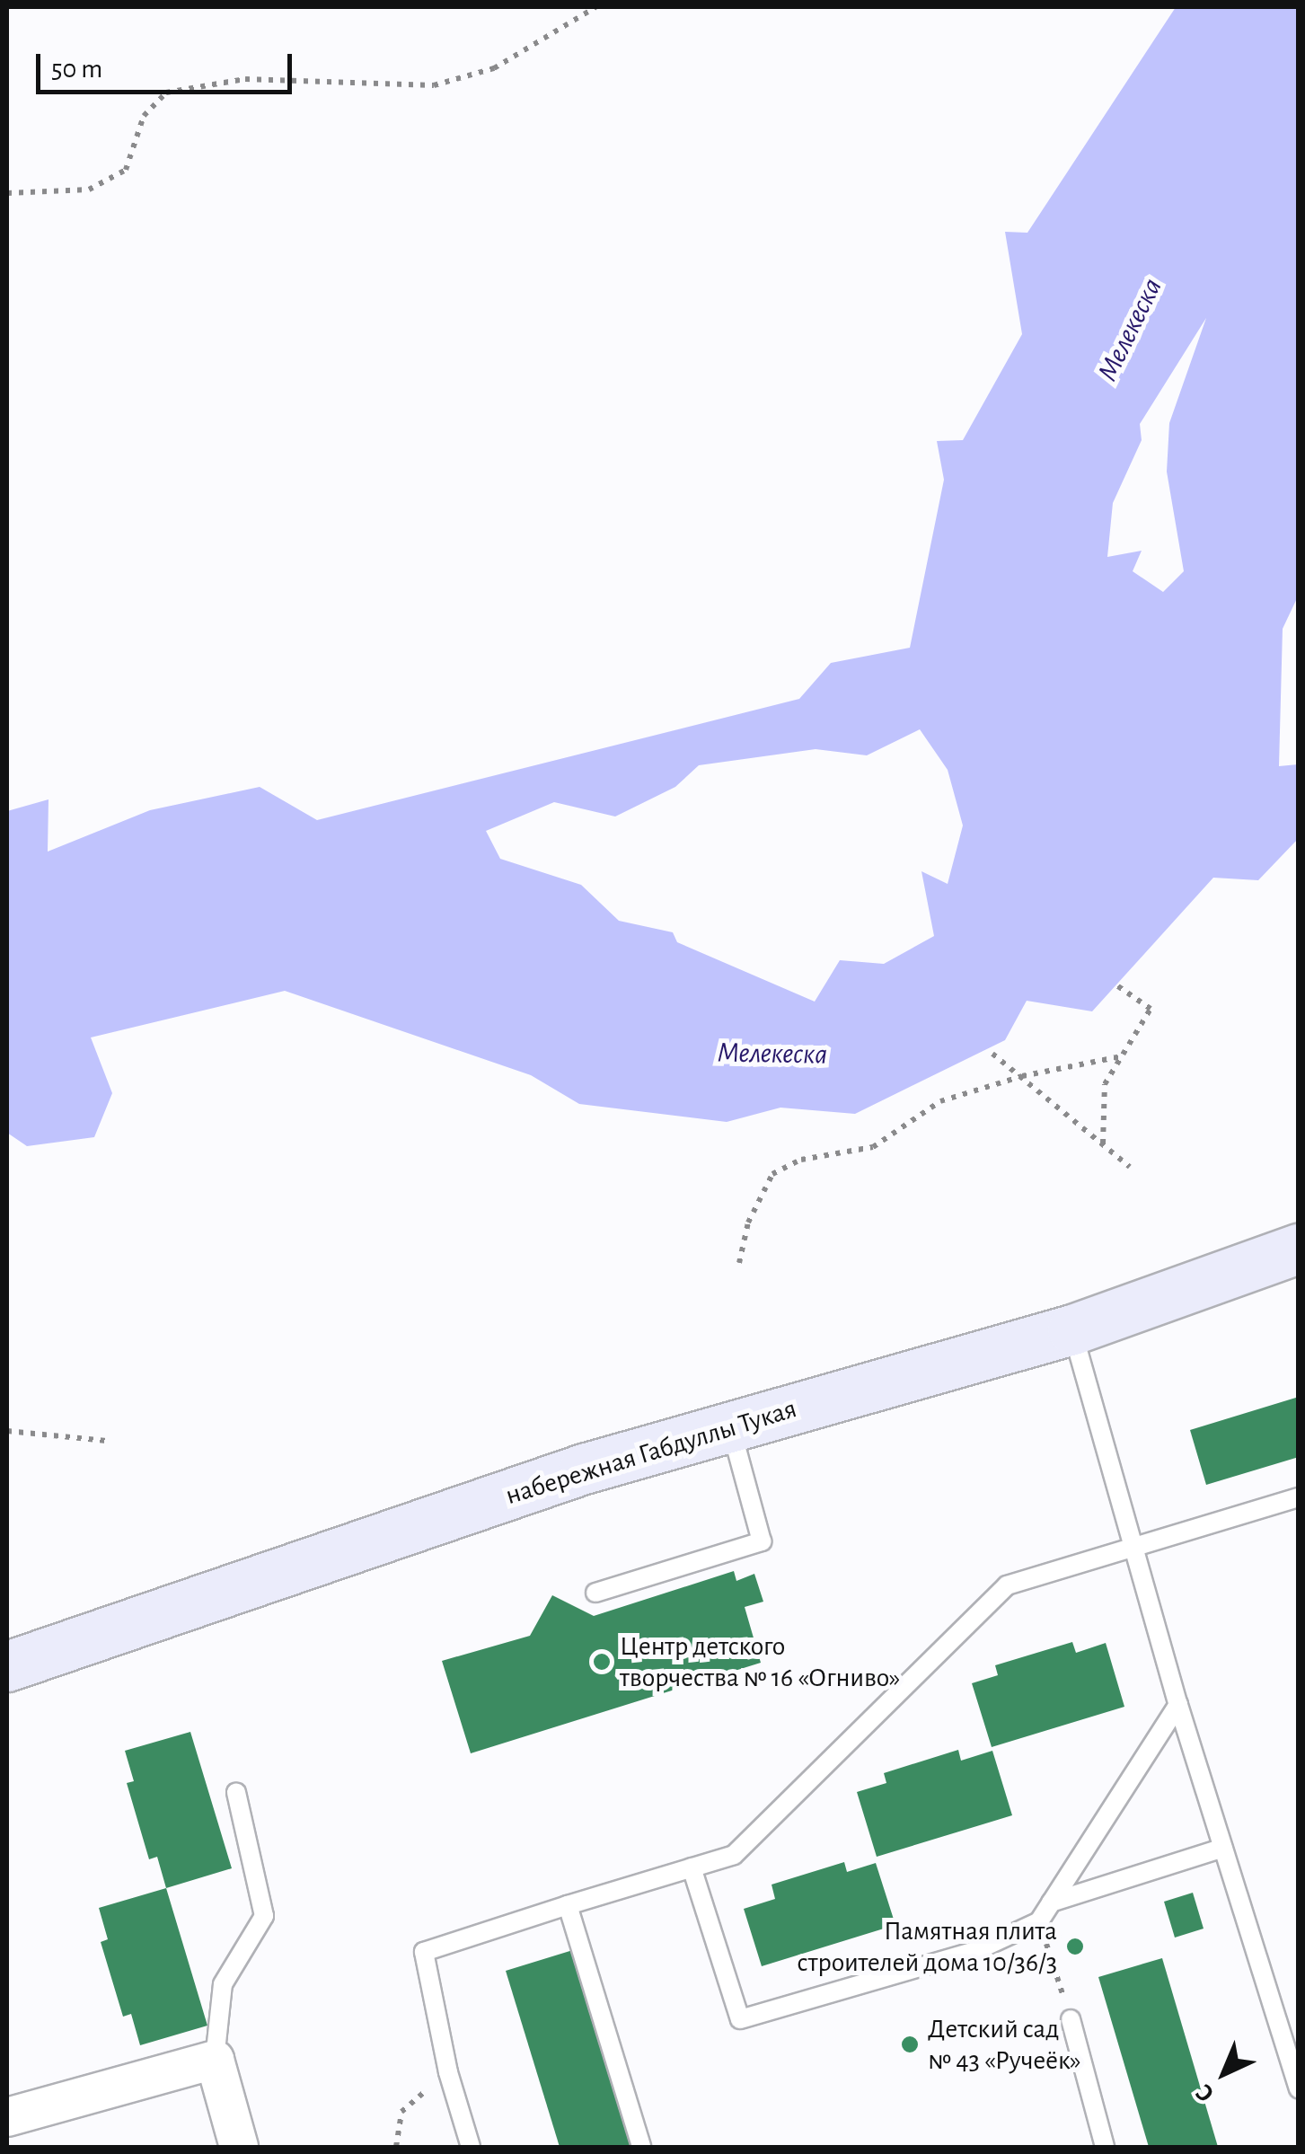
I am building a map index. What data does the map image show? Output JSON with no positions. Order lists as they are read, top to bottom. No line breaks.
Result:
{"streets":{"main road":["набережная Габдуллы Тукая"]},"water":["Мелекеска"],"places":["Центр детского творчества № 16 «Огниво»","Памятная плита строителей дома 10/36/3","Детский сад № 43 «Ручеёк»"],"scale_bar":"50 m","north":"bottom left"}
